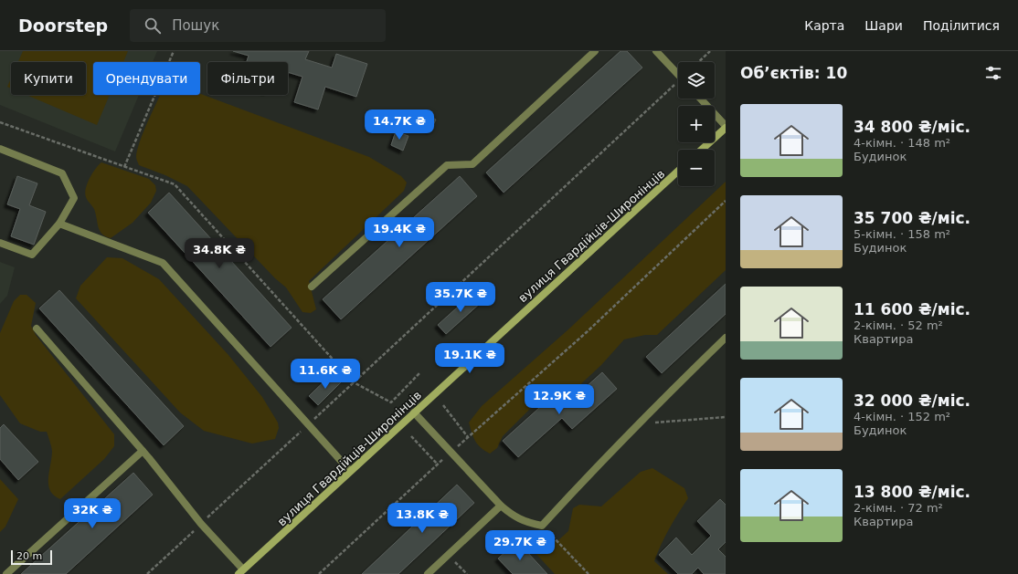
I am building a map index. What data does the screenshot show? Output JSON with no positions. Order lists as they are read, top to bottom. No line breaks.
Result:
{"streets":{"main road":["вулиця Гвардійців-Широнінців"]},"scale_bar":"20 m","page":{"header":"Doorstep","search":"Пошук","nav":["Карта","Шари","Поділитися"],"heading":"Об’єктів: 10","map_buttons":["+","−"],"chip":["Купити","Орендувати","Фільтри"],"list":[{"name":"34 800 ₴/міс.","note":"4-кімн. · 148 m² · Будинок"},{"name":"35 700 ₴/міс.","note":"5-кімн. · 158 m² · Будинок"},{"name":"11 600 ₴/міс.","note":"2-кімн. · 52 m² · Квартира"},{"name":"32 000 ₴/міс.","note":"4-кімн. · 152 m² · Будинок"},{"name":"13 800 ₴/міс.","note":"2-кімн. · 72 m² · Квартира"}],"price":["14.7K ₴","19.4K ₴","34.8K ₴","35.7K ₴","19.1K ₴","11.6K ₴","12.9K ₴","32K ₴","13.8K ₴","29.7K ₴"],"scale":"20 m"}}
